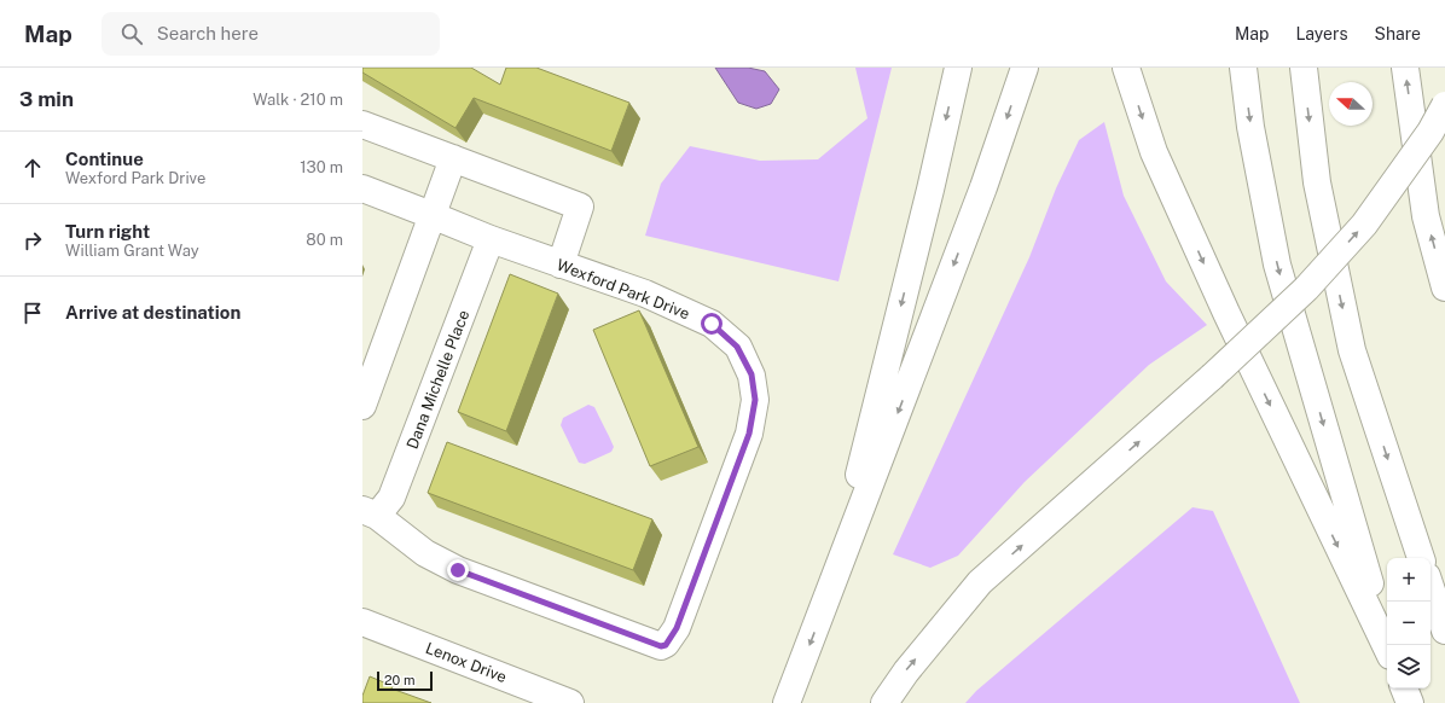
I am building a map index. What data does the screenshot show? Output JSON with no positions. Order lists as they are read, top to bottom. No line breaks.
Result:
{"streets":{"main road":["Wexford Park Drive","Dana Michelle Place","Lenox Drive"]},"crossings":[["Wexford Park Drive","Dana Michelle Place"]],"scale_bar":"20 m","north":"left","page":{"header":"Map","search":"Search here","nav":["Map","Layers","Share"],"heading":["3 min","Walk · 210 m"],"list":[["Continue","Wexford Park Drive","130 m"],["Turn right","William Grant Way","80 m"],"Arrive at destination"],"map_buttons":["+","−"],"scale":"20 m"}}
